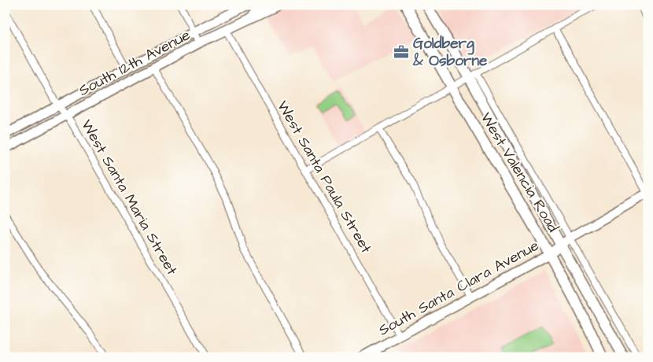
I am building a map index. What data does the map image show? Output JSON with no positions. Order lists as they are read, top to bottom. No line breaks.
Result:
{"streets":{"main road":["South 12th Avenue","West Valencia Road","South Santa Clara Avenue"],"street":["West Santa Paula Street","West Santa Maria Street"]},"crossings":[["South 12th Avenue","West Santa Paula Street"],["South 12th Avenue","West Santa Maria Street"],["West Valencia Road","South Santa Clara Avenue"],["West Santa Paula Street","South Santa Clara Avenue"]],"places":{"office":["Goldberg & Osborne"]}}
